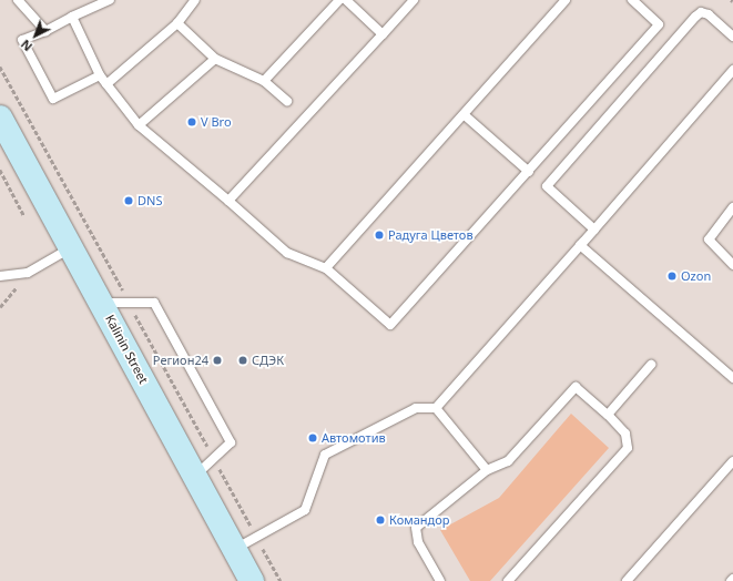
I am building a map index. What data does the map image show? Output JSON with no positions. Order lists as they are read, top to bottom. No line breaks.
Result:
{"streets":{"main road":["Kalinin Street"]},"places":["V Bro","DNS","Радуга Цветов","Ozon","Регион24","СДЭК","Автомотив","Командор"],"north":"bottom left"}
